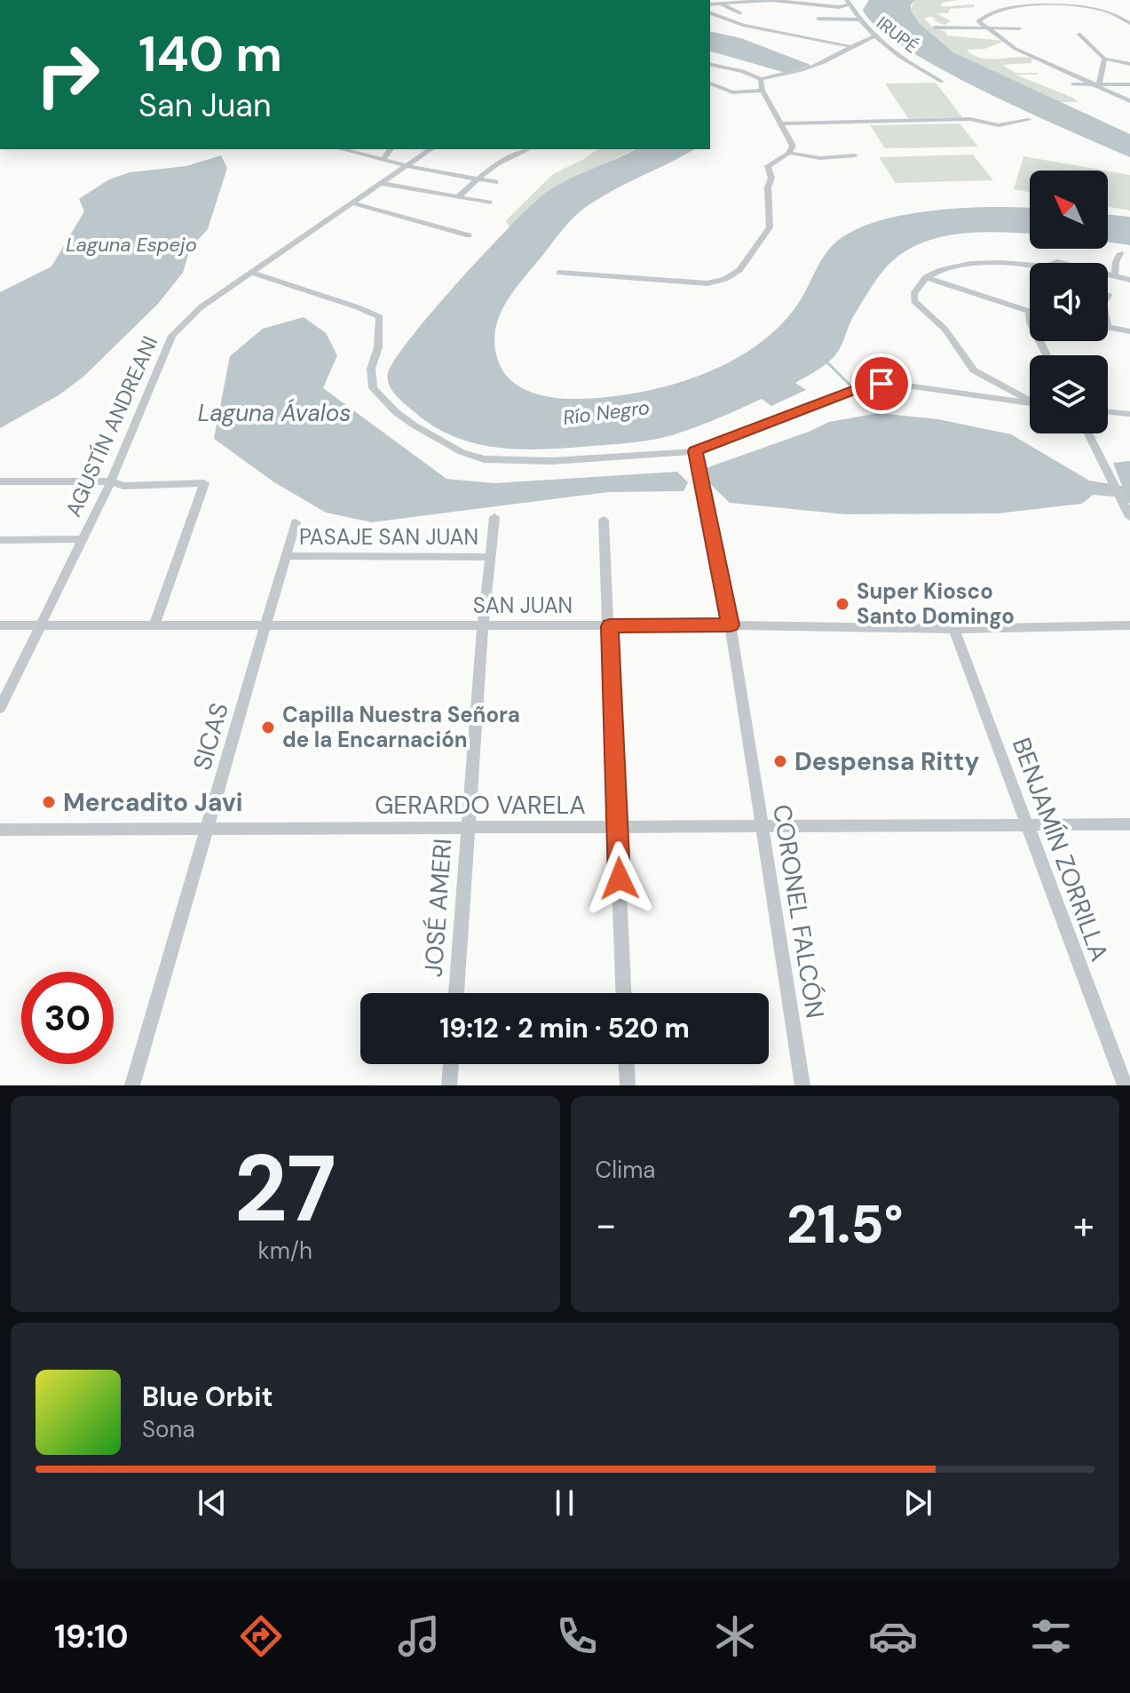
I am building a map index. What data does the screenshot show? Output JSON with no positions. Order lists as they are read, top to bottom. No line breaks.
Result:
{"streets":{"street":["IRUPÉ","AGUSTÍN ANDREANI","PASAJE SAN JUAN","SAN JUAN","SICAS","GERARDO VARELA","BENJAMÍN ZORRILLA","JOSÉ AMERI","CORONEL FALCÓN"]},"crossings":[["AGUSTÍN ANDREANI","SAN JUAN"],["PASAJE SAN JUAN","SICAS"],["PASAJE SAN JUAN","JOSÉ AMERI"],["SAN JUAN","SICAS"],["SAN JUAN","BENJAMÍN ZORRILLA"],["SAN JUAN","JOSÉ AMERI"],["SAN JUAN","CORONEL FALCÓN"],["SICAS","GERARDO VARELA"],["GERARDO VARELA","BENJAMÍN ZORRILLA"],["GERARDO VARELA","JOSÉ AMERI"],["GERARDO VARELA","CORONEL FALCÓN"]],"water":["Laguna Espejo","Río Negro","Laguna Ávalos"],"places":["Super Kiosco Santo Domingo","Capilla Nuestra Señora de la Encarnación","Despensa Ritty","Mercadito Javi"],"north":"top left","page":{"turn":["140 m","San Juan"],"limit":"30","trip":"19:12 · 2 min · 520 m","tile":[["27","km/h"],"Clima"],"heat":["−","21.5°","+"],"song":["Blue Orbit","Sona"],"tabs":"19:10"}}
